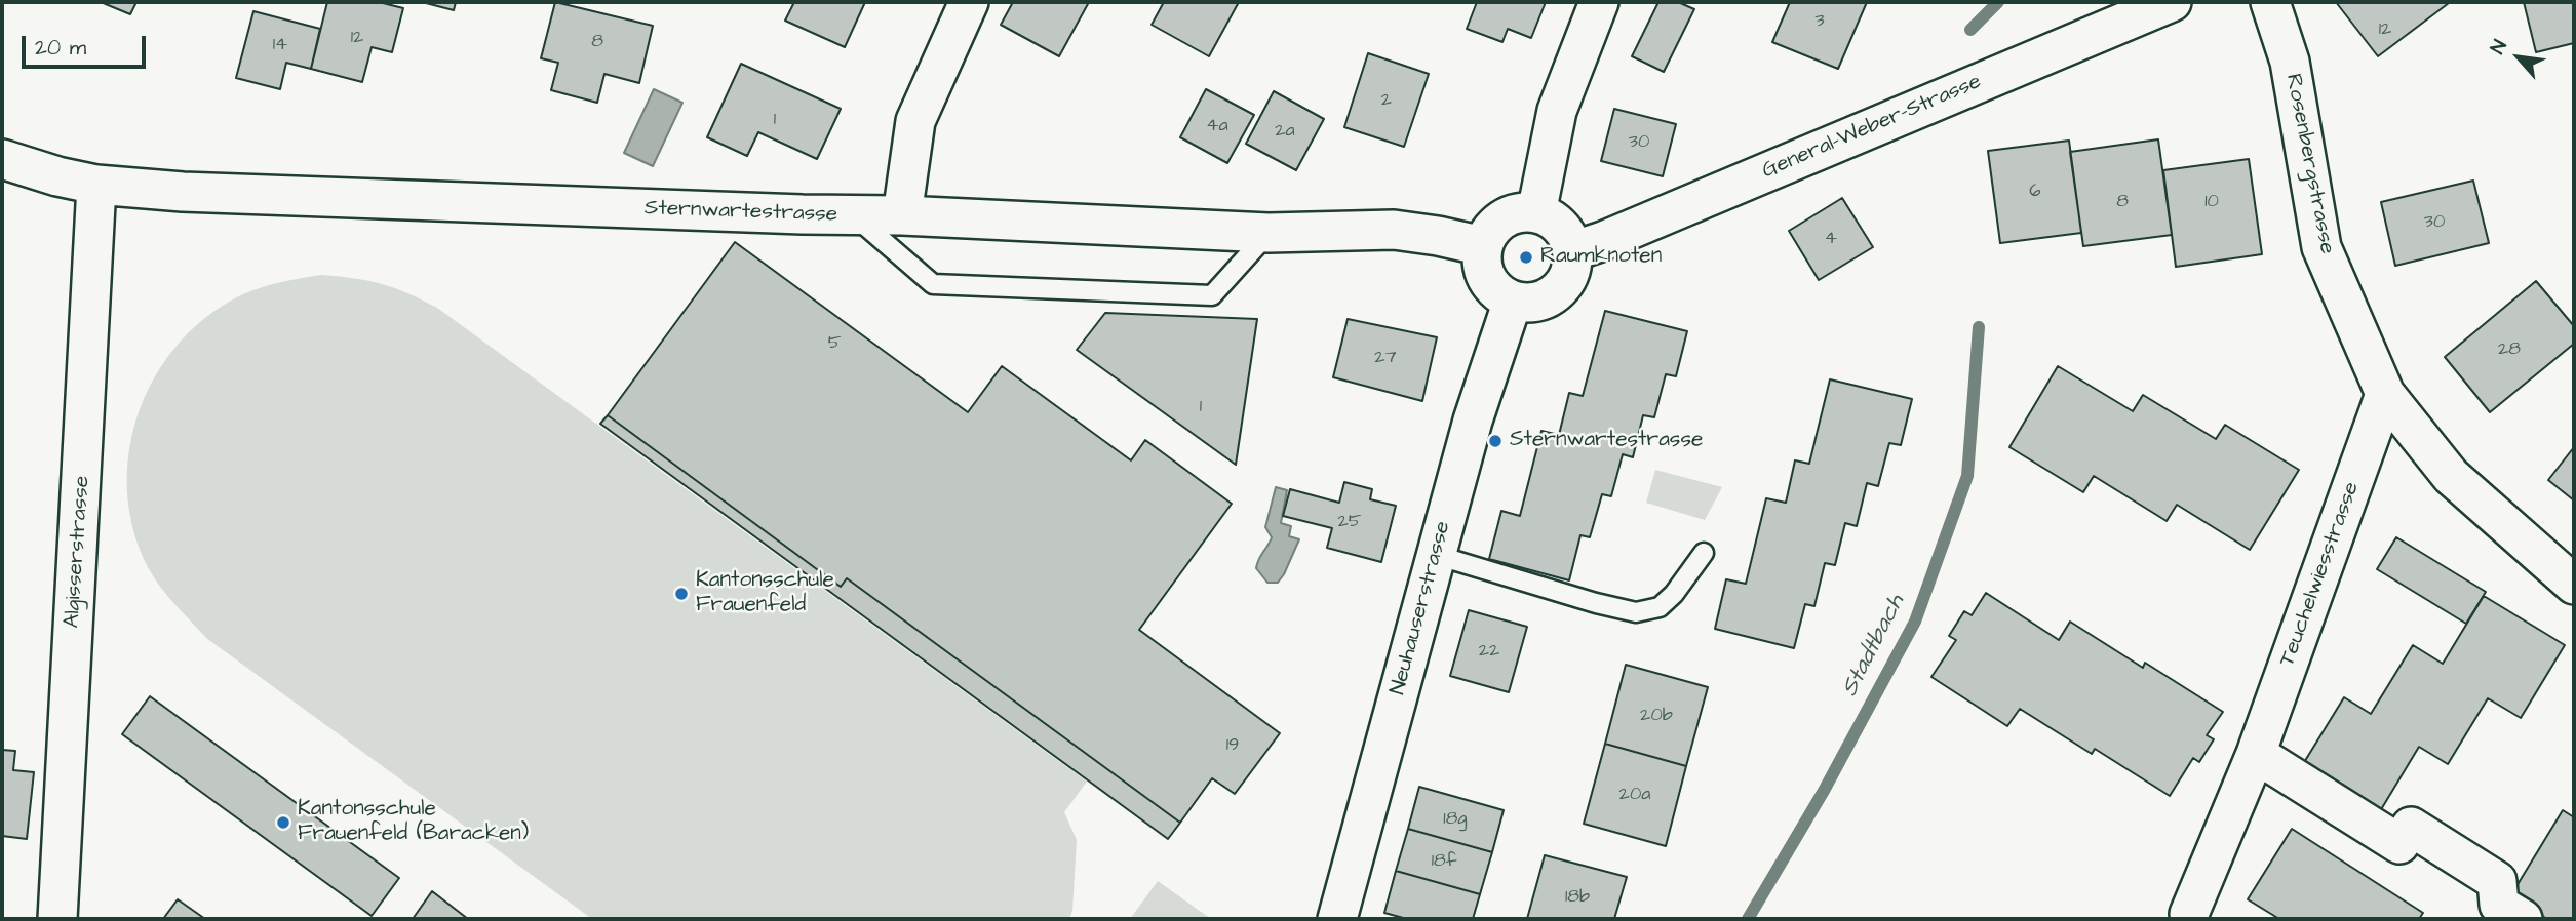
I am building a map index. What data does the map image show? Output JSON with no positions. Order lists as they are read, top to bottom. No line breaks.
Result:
{"streets":{"street":["General-Weber-Strasse","Rosenbergstrasse","Sternwartestrasse","Algisserstrasse","Teuchelwiesstrasse","Neuhauserstrasse"]},"crossings":[["General-Weber-Strasse","Sternwartestrasse"],["General-Weber-Strasse","Neuhauserstrasse"],["Rosenbergstrasse","Teuchelwiesstrasse"],["Sternwartestrasse","Algisserstrasse"],["Sternwartestrasse","Neuhauserstrasse"]],"water":["Stadtbach"],"places":["Raumknoten","Sternwartestrasse","Kantonsschule Frauenfeld","Kantonsschule Frauenfeld (Baracken)"],"house_numbers":["3","12","12","8","14","2","1","4a","2a","30","6","8","10","30","4","5","28","27","1","25","22","20b","19","20a","18g","18f","18b"],"scale_bar":"20 m","north":"top left"}
